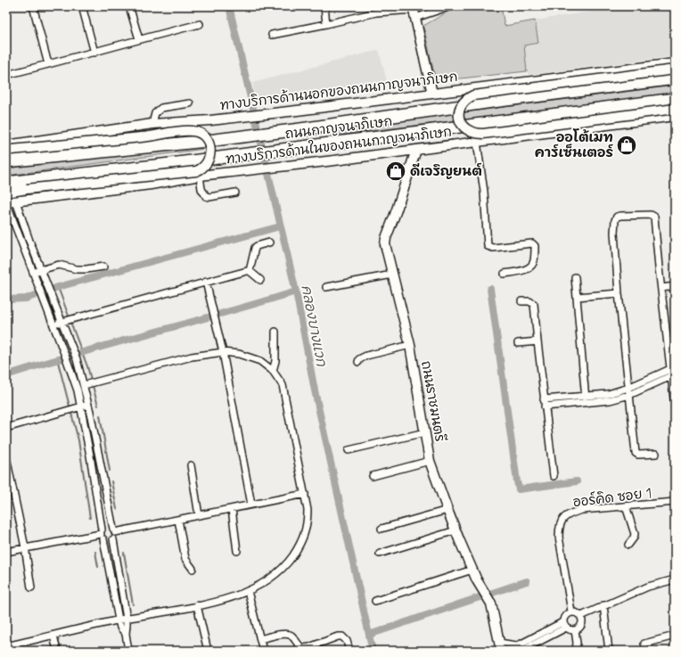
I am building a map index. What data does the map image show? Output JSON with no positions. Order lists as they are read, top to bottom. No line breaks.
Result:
{"streets":{"highway":["ถนนกาญจนาภิเษก"],"main road":["ทางบริการด้านนอกของถนนกาญจนาภิเษก","ทางบริการด้านในของถนนกาญจนาภิเษก","ถนนราชมนตรี"],"street":["ออร์คิด ซอย 1"]},"crossings":[["ทางบริการด้านในของถนนกาญจนาภิเษก","ถนนราชมนตรี"]],"water":["คลองบางแวก"],"places":{"shop":["ออโต้เมท คาร์เซ็นเตอร์","ดีเจริญยนต์"]}}
